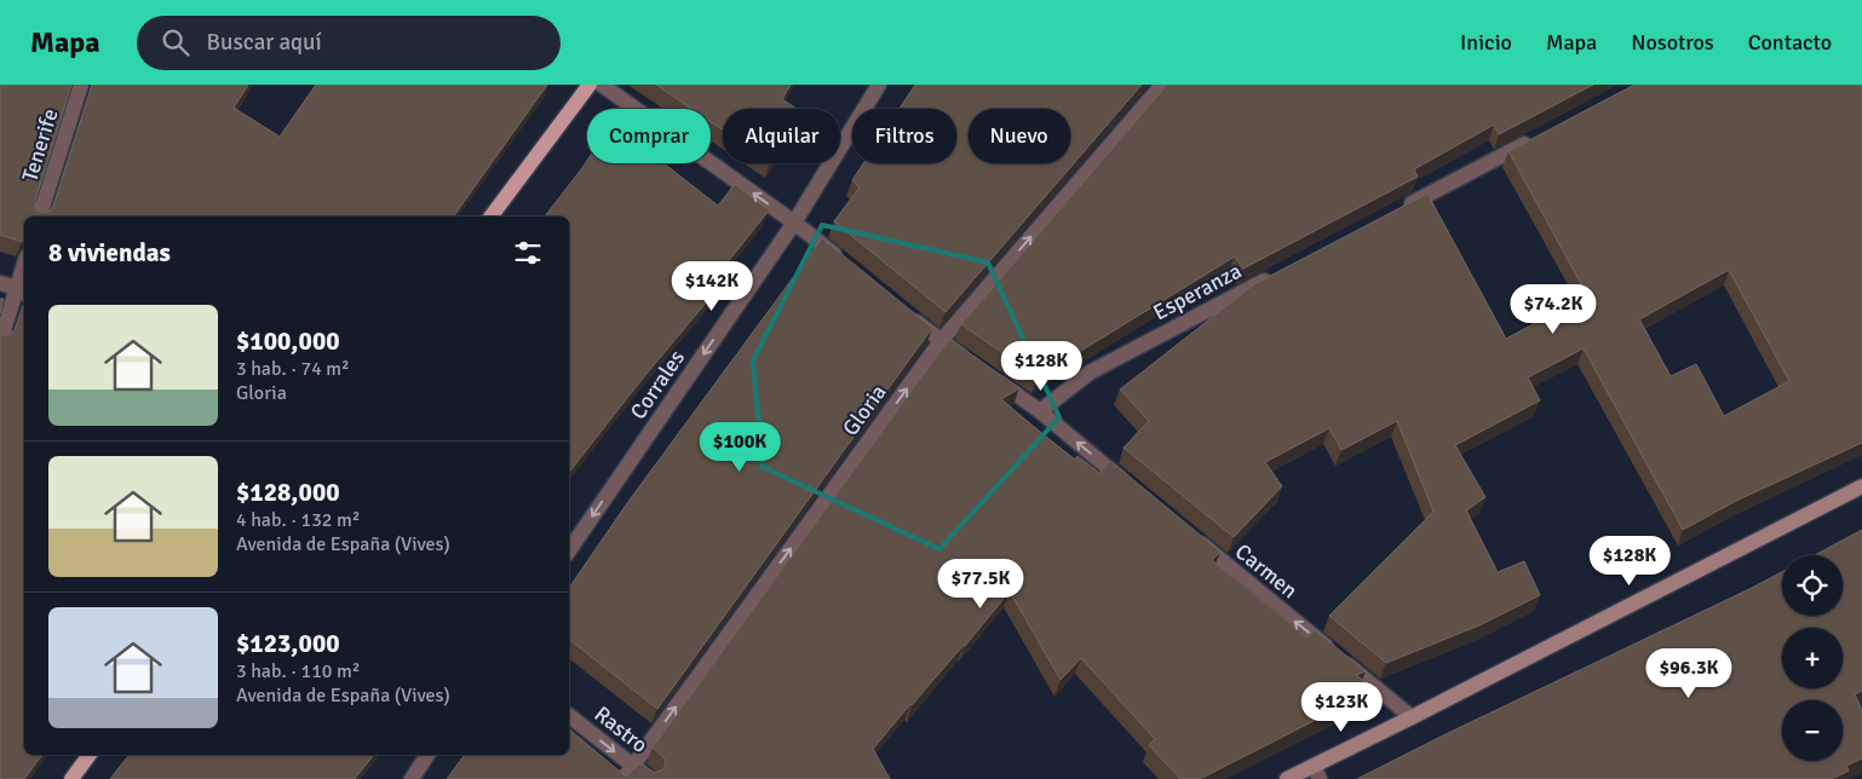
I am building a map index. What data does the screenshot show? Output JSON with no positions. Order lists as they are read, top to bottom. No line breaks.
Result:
{"streets":{"street":["Tenerife","Esperanza","Corrales","Gloria","Carmen","Rastro"]},"crossings":[["Gloria","Rastro"]],"one_way":["Corrales","Gloria","Carmen","Rastro"],"page":{"header":"Mapa","search":"Buscar aquí","nav":["Inicio","Mapa","Nosotros","Contacto"],"chip":["Comprar","Alquilar","Filtros","Nuevo"],"heading":"8 viviendas","price":["$142K","$74.2K","$128K","$100K","$128K","$77.5K","$96.3K","$123K"],"list":[{"name":"$100,000","note":"3 hab. · 74 m² · Gloria"},{"name":"$128,000","note":"4 hab. · 132 m² · Avenida de España (Vives)"},{"name":"$123,000","note":"3 hab. · 110 m² · Avenida de España (Vives)"}],"map_buttons":["+","−"]}}
